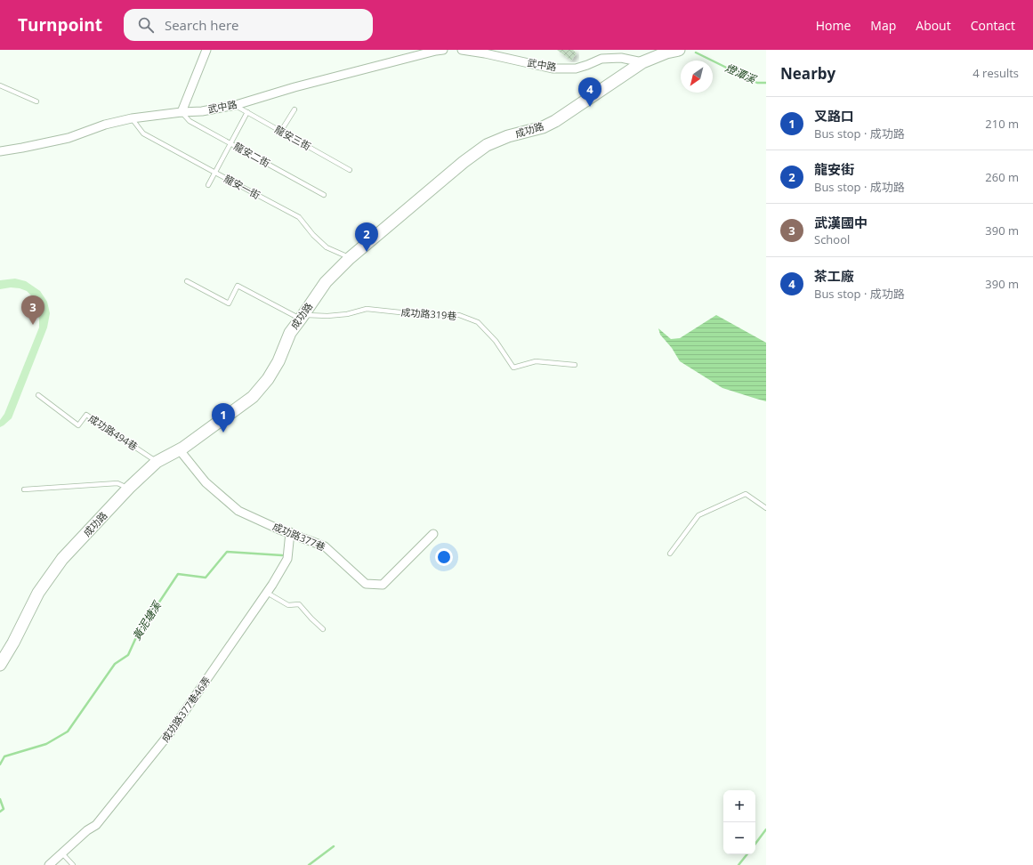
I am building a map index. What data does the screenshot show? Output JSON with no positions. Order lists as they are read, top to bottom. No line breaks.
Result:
{"streets":{"street":["武中路","成功路","成功路377巷","成功路377巷46弄"],"lane":["龍安三街","龍安二街","龍安一街","成功路319巷","成功路494巷"]},"crossings":[["武中路","成功路"],["武中路","龍安三街"],["武中路","龍安二街"],["武中路","龍安一街"],["成功路","龍安一街"],["成功路","成功路319巷"],["成功路","成功路494巷"],["成功路","成功路377巷"],["成功路377巷","成功路377巷46弄"]],"water":["燈潭溪","黃泥塘溪"],"north":"bottom left","page":{"header":"Turnpoint","search":"Search here","nav":["Home","Map","About","Contact"],"heading":["Nearby","4 results"],"pins":["4","2","3","1"],"list":[{"mark":"1","name":"叉路口","note":"Bus stop · 成功路","value":"210 m"},{"mark":"2","name":"龍安街","note":"Bus stop · 成功路","value":"260 m"},{"mark":"3","name":"武漢國中","note":"School","value":"390 m"},{"mark":"4","name":"茶工廠","note":"Bus stop · 成功路","value":"390 m"}],"map_buttons":["+","−"]}}
